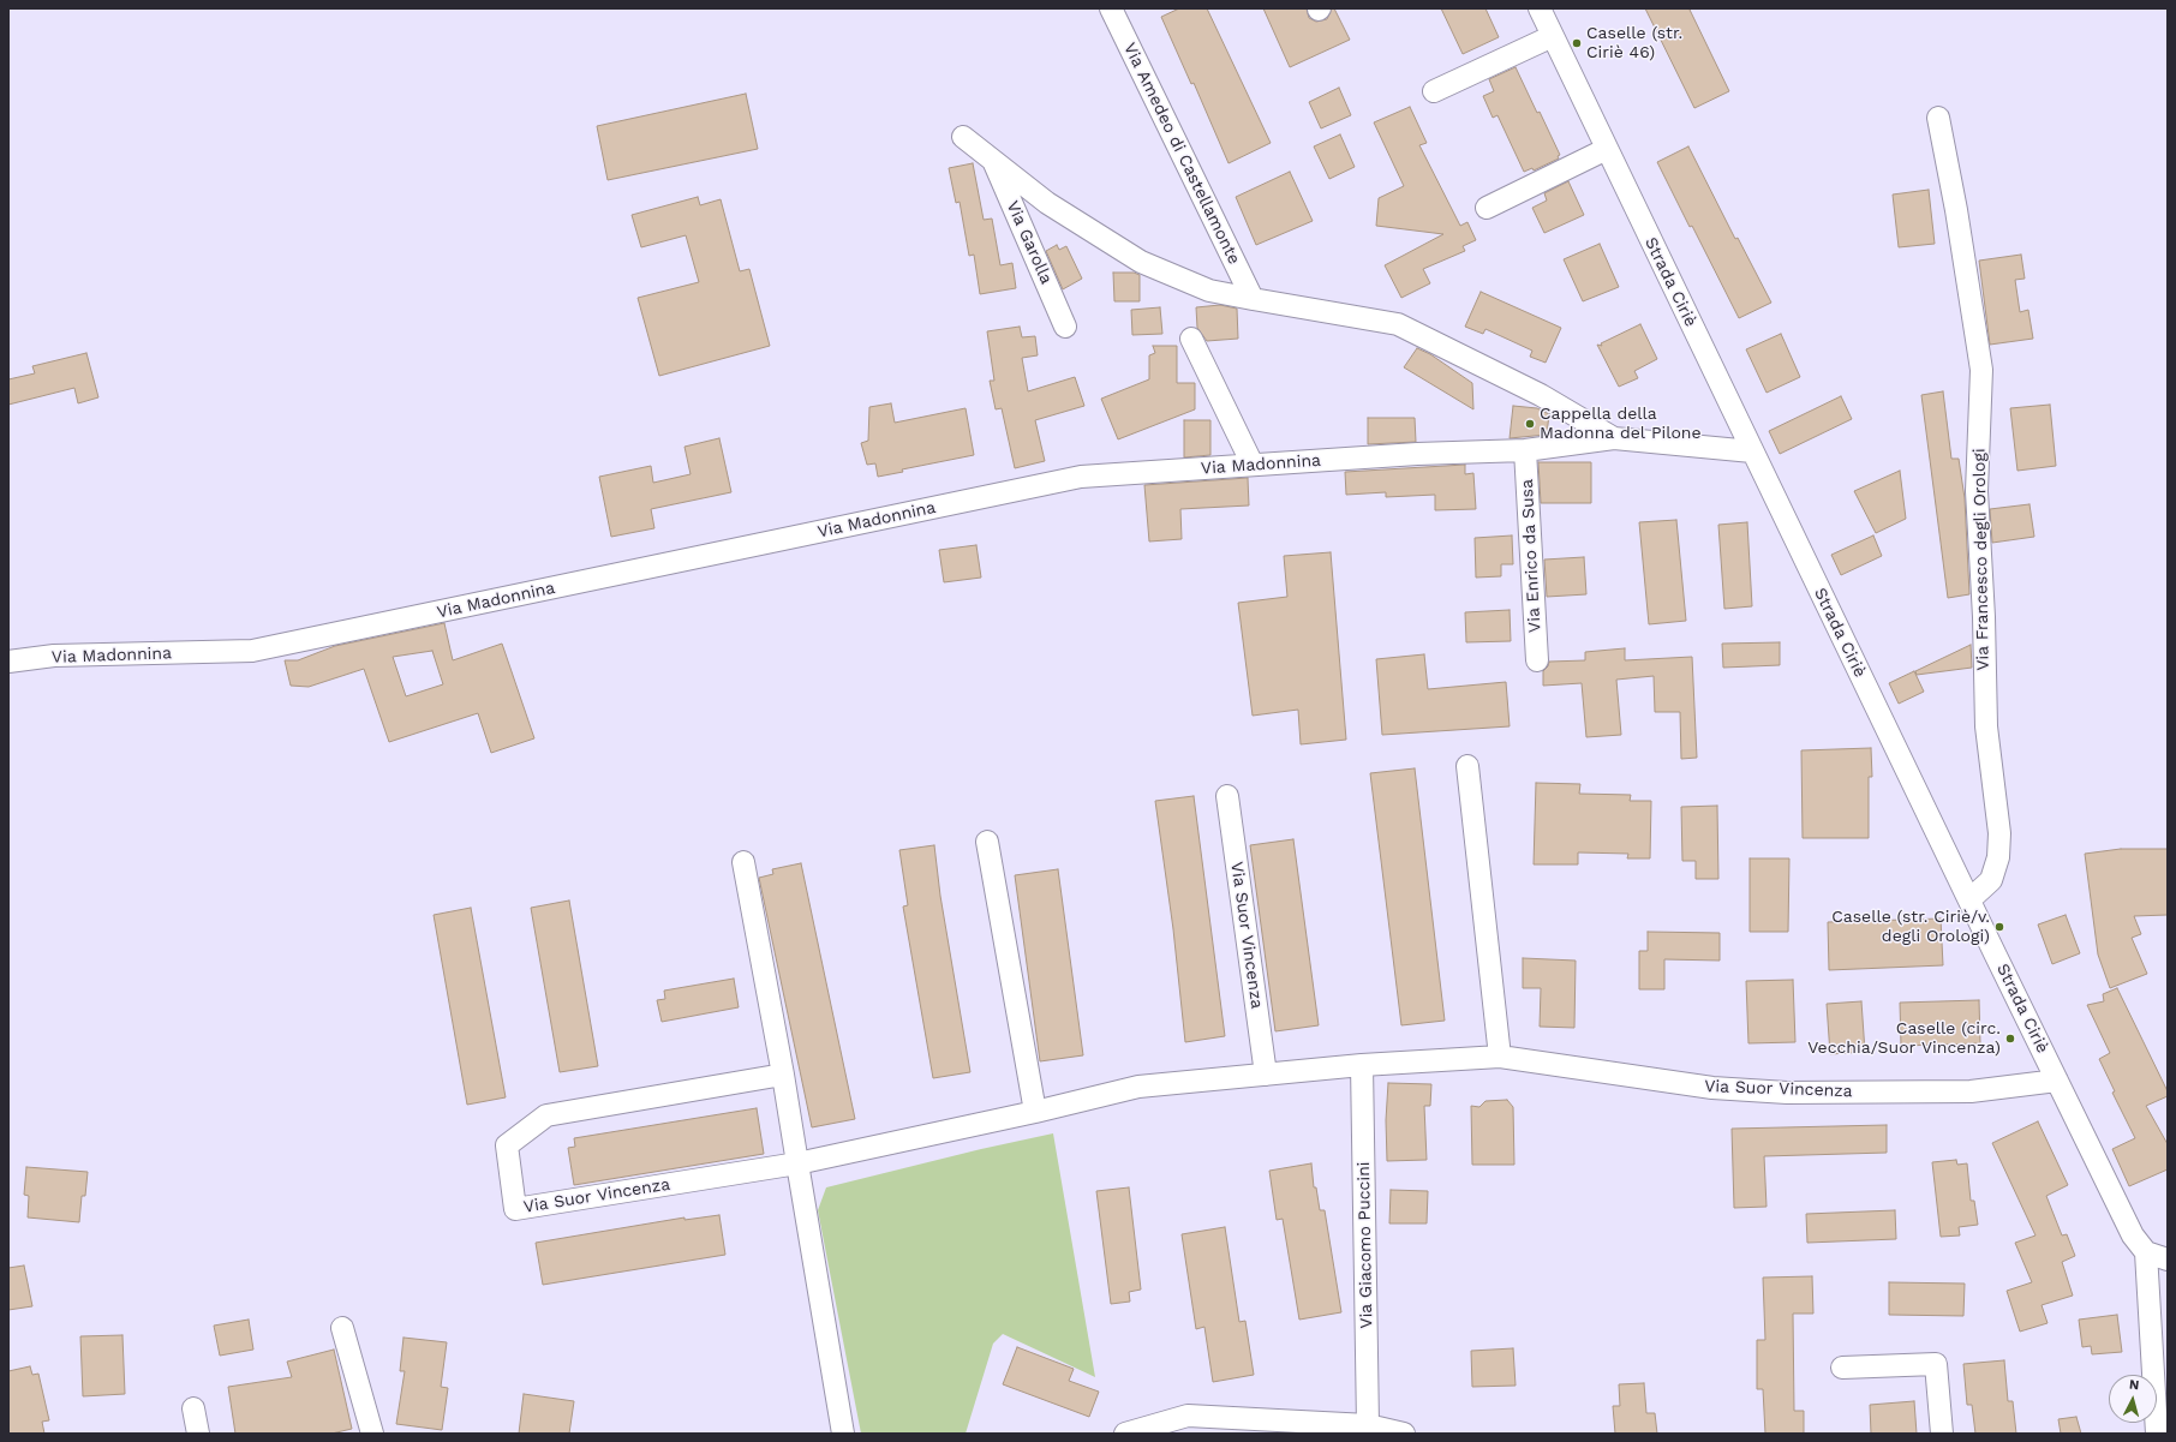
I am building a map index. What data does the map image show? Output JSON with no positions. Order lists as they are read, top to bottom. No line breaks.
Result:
{"streets":{"street":["Via Amedeo di Castellamonte","Via Garolla","Strada Ciriè","Via Madonnina","Via Enrico da Susa","Via Francesco degli Orologi","Via Suor Vincenza","Via Giacomo Puccini"]},"crossings":[["Strada Ciriè","Via Madonnina"],["Strada Ciriè","Via Francesco degli Orologi"],["Strada Ciriè","Via Suor Vincenza"],["Via Madonnina","Via Enrico da Susa"],["Via Suor Vincenza","Via Giacomo Puccini"]],"places":["Caselle (str. Ciriè 46)","Cappella della Madonna del Pilone","Caselle (str. Ciriè/v. degli Orologi)","Caselle (circ. Vecchia/Suor Vincenza)"],"north":"top"}
